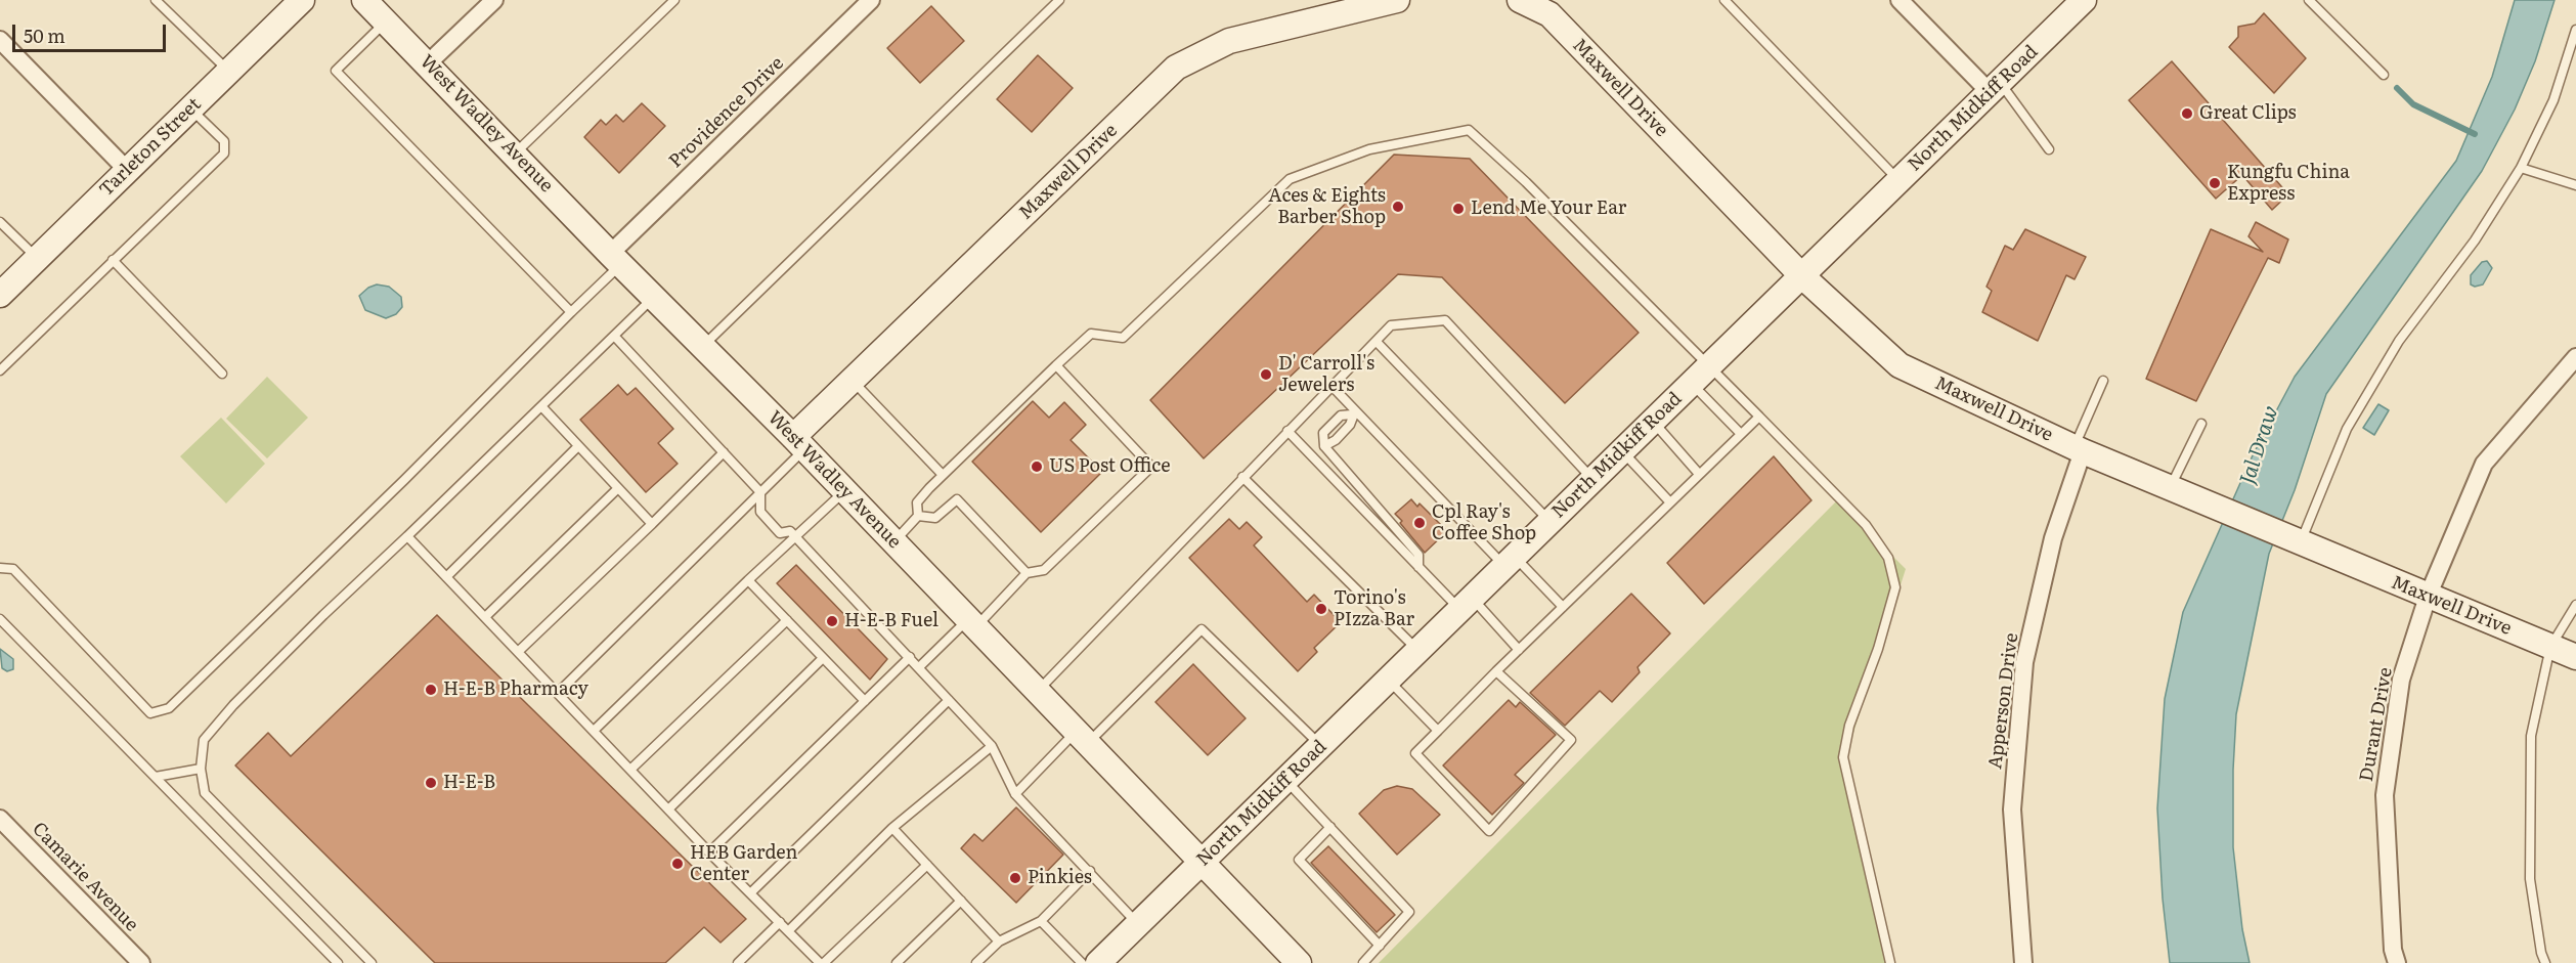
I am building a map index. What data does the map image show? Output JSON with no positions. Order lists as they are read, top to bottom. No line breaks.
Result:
{"streets":{"main road":["Maxwell Drive","North Midkiff Road","West Wadley Avenue","Tarleton Street"],"street":["Providence Drive","Apperson Drive","Durant Drive","Camarie Avenue"]},"crossings":[["Maxwell Drive","North Midkiff Road"],["Maxwell Drive","West Wadley Avenue"],["Maxwell Drive","Apperson Drive"],["Maxwell Drive","Durant Drive"],["North Midkiff Road","West Wadley Avenue"],["Providence Drive","West Wadley Avenue"]],"water":["Jal Draw"],"places":["Great Clips","Kungfu China Express","Aces & Eights Barber Shop","Lend Me Your Ear","D' Carroll's Jewelers","US Post Office","Cpl Ray's Coffee Shop","Torino's PIzza Bar","H-E-B Fuel","H-E-B Pharmacy","H-E-B","HEB Garden Center","Pinkies"],"scale_bar":"50 m"}
